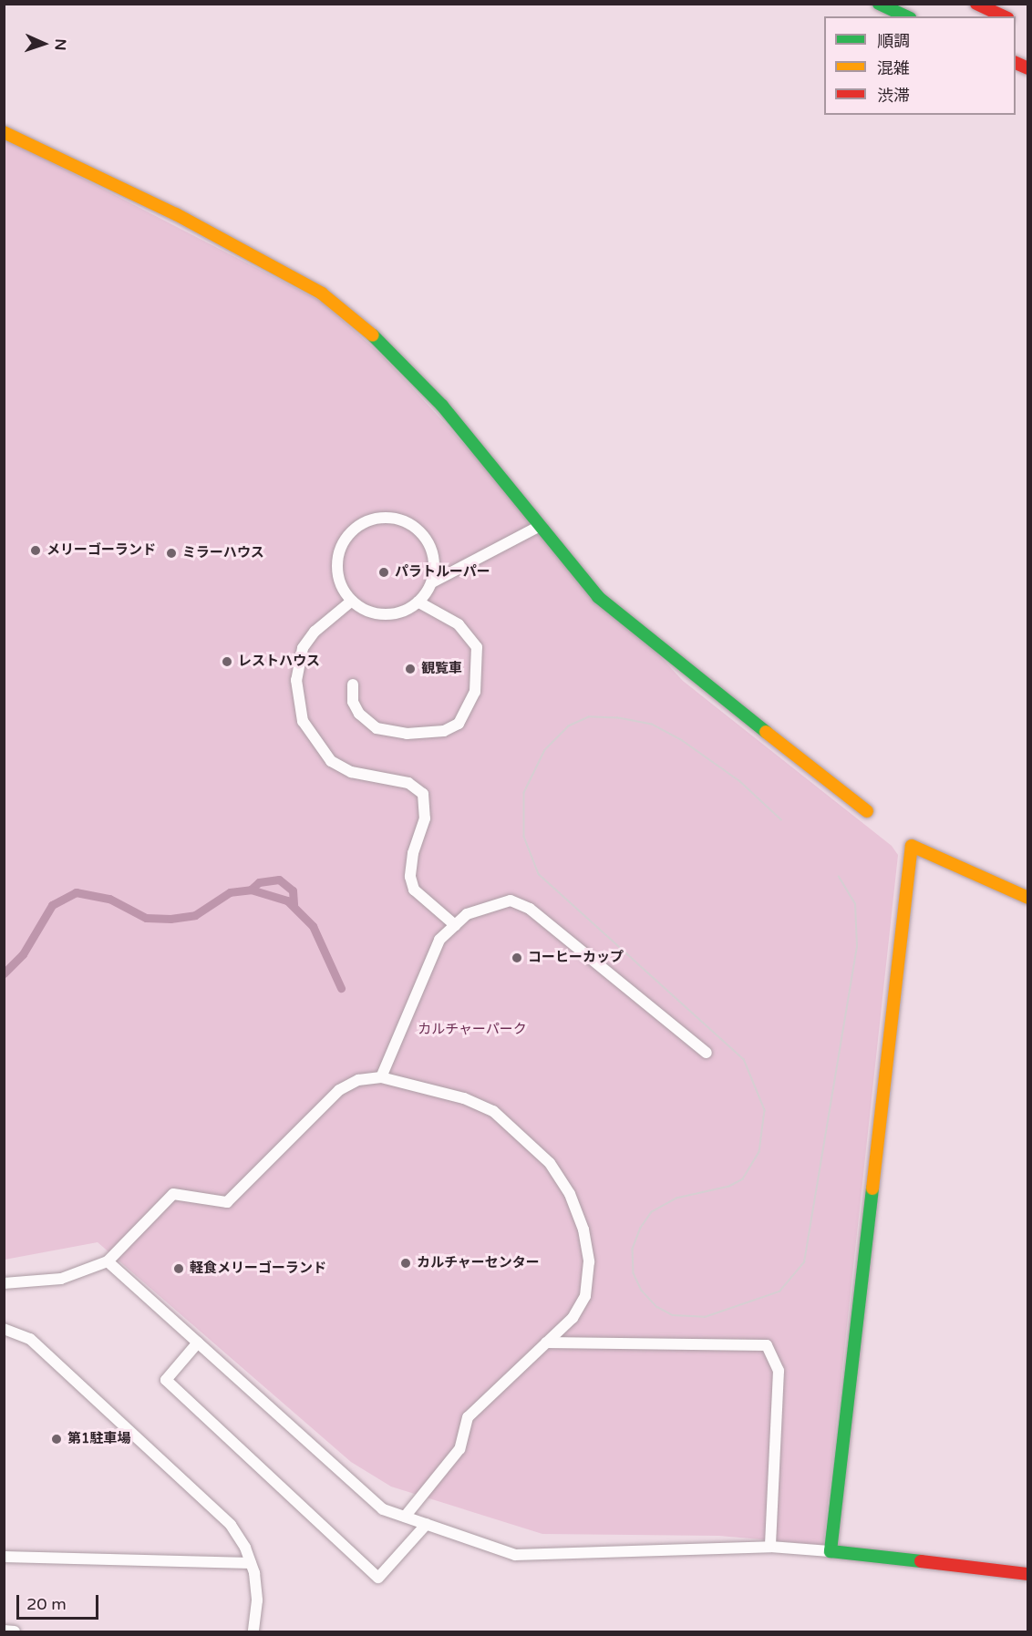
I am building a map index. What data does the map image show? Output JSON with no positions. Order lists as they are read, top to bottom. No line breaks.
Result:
{"parks":["カルチャーパーク"],"places":["メリーゴーランド","ミラーハウス","パラトルーパー","レストハウス","観覧車","コーヒーカップ","カルチャーセンター","軽食メリーゴーランド","第1駐車場"],"legend":["順調","混雑","渋滞"],"scale_bar":"20 m","north":"right"}
